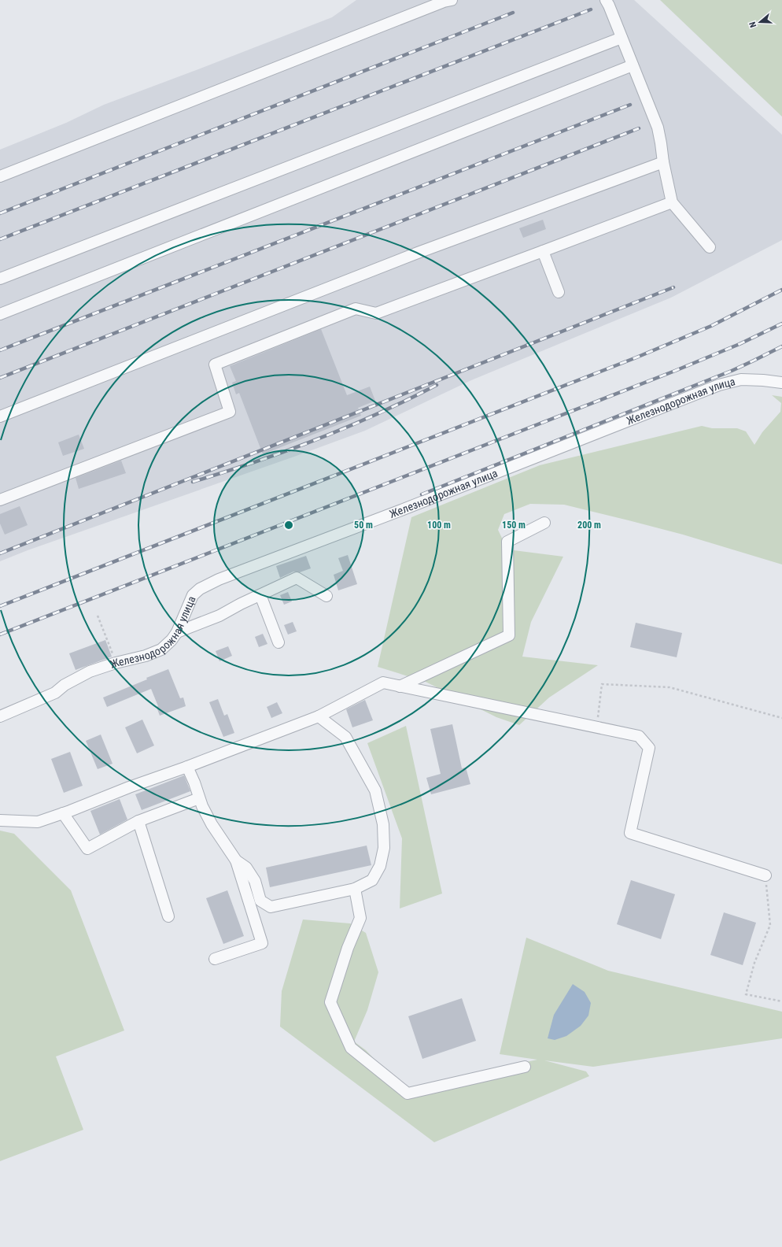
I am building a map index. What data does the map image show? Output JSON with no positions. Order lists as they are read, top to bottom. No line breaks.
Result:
{"streets":{"street":["Железнодорожная улица"]},"north":"left","rings":["50 m","100 m","150 m","200 m"]}
